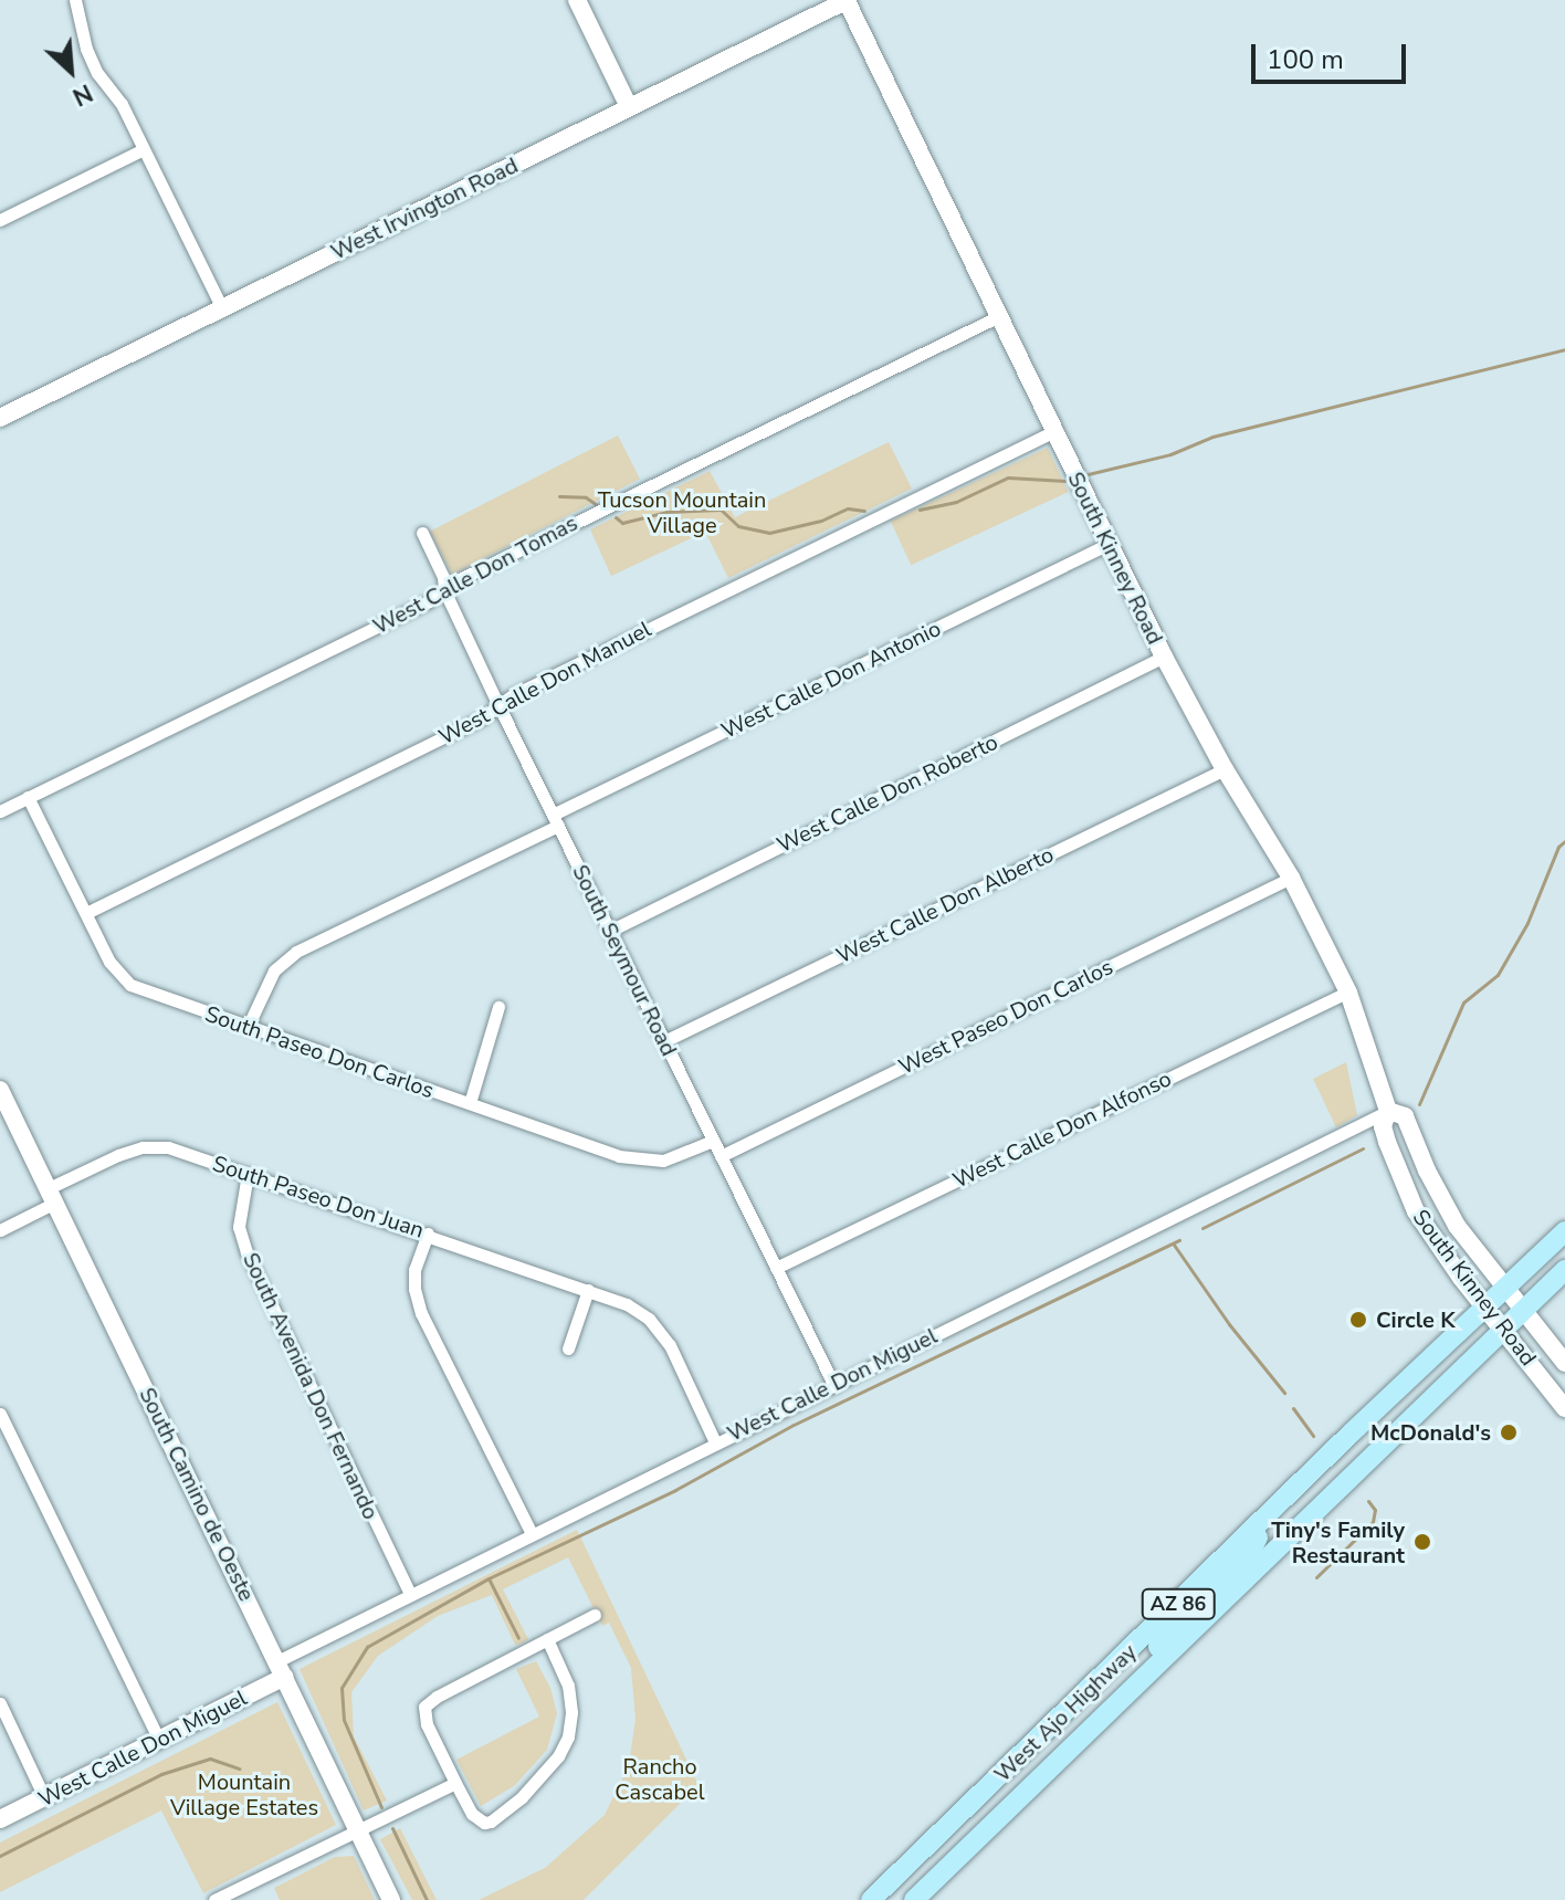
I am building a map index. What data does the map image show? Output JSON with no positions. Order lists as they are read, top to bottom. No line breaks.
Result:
{"streets":{"main road":["West Irvington Road","South Kinney Road","West Calle Don Miguel","South Camino de Oeste","AZ 86","West Ajo Highway"],"street":["West Calle Don Tomas","West Calle Don Antonio","West Calle Don Manuel","West Calle Don Roberto","West Calle Don Alberto","South Seymour Road","West Paseo Don Carlos","South Paseo Don Carlos","West Calle Don Alfonso","South Paseo Don Juan","South Avenida Don Fernando"]},"crossings":[["West Irvington Road","South Kinney Road"],["South Kinney Road","West Calle Don Tomas"],["South Kinney Road","West Calle Don Antonio"],["South Kinney Road","West Calle Don Manuel"],["South Kinney Road","West Calle Don Roberto"],["South Kinney Road","West Calle Don Alberto"],["South Kinney Road","West Paseo Don Carlos"],["South Kinney Road","West Calle Don Alfonso"],["South Kinney Road","West Calle Don Miguel"],["South Kinney Road","West Ajo Highway"],["West Calle Don Tomas","South Seymour Road"],["West Calle Don Tomas","South Paseo Don Carlos"],["West Calle Don Antonio","South Seymour Road"],["West Calle Don Antonio","South Paseo Don Carlos"],["West Calle Don Manuel","South Seymour Road"],["West Calle Don Manuel","South Paseo Don Carlos"],["West Calle Don Roberto","South Seymour Road"],["West Calle Don Alberto","South Seymour Road"],["South Seymour Road","West Paseo Don Carlos"],["South Seymour Road","South Paseo Don Carlos"],["South Seymour Road","West Calle Don Alfonso"],["South Seymour Road","West Calle Don Miguel"],["South Paseo Don Juan","West Calle Don Miguel"],["South Paseo Don Juan","South Avenida Don Fernando"],["South Paseo Don Juan","South Camino de Oeste"],["West Calle Don Miguel","South Avenida Don Fernando"],["West Calle Don Miguel","South Camino de Oeste"]],"parks":["Tucson Mountain Village","Rancho Cascabel","Mountain Village Estates"],"places":["Circle K","McDonald's","Tiny's Family Restaurant"],"scale_bar":"100 m","north":"bottom right"}
